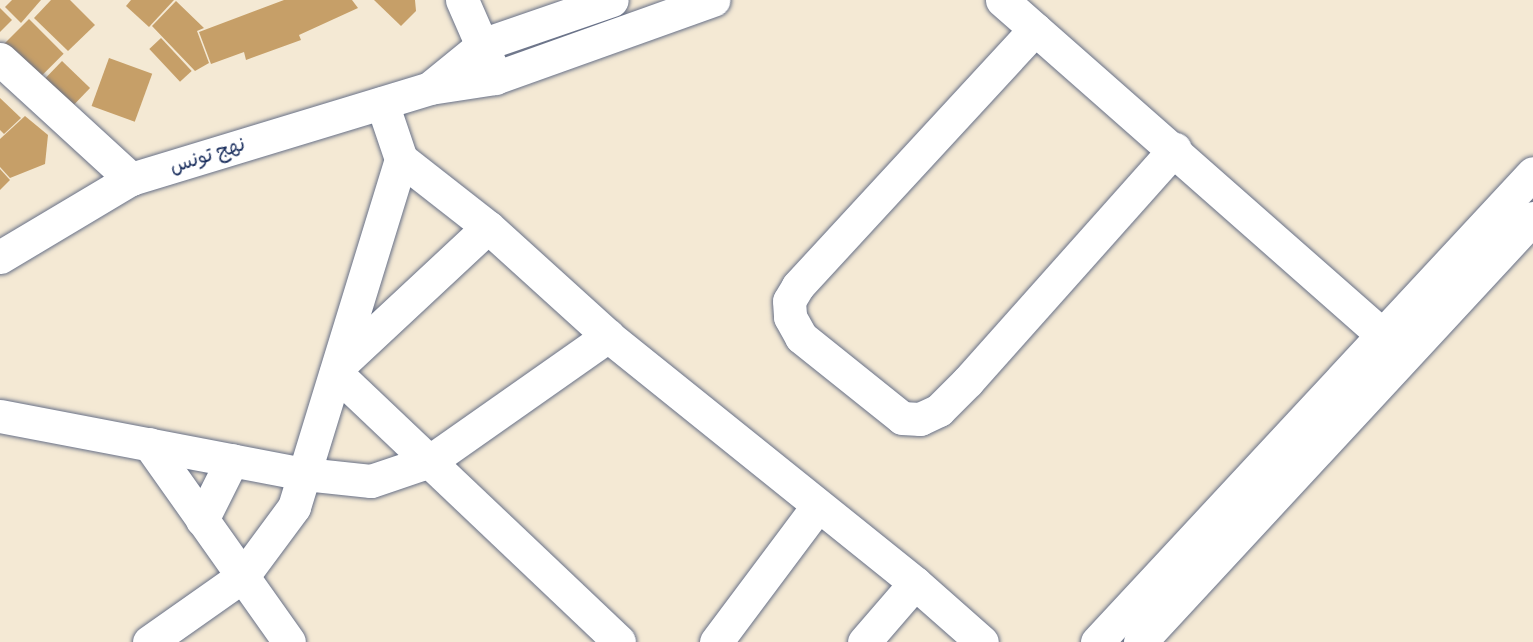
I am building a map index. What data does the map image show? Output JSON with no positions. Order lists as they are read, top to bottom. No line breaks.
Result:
{"streets":{"street":["نهج تونس"]}}
